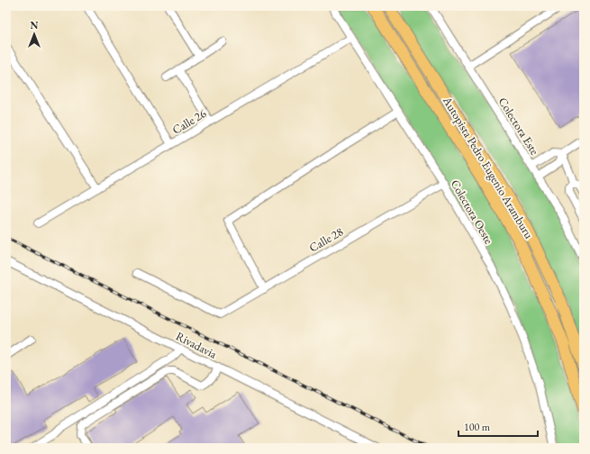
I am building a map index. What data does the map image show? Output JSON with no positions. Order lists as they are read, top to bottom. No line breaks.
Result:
{"streets":{"highway":["Autopista Pedro Eugenio Aramburu"],"street":["Calle 26","Colectora Este","Colectora Oeste","Calle 28","Rivadavia"]},"crossings":[["Calle 26","Colectora Oeste"],["Colectora Oeste","Calle 28"]],"scale_bar":"100 m","north":"top"}
